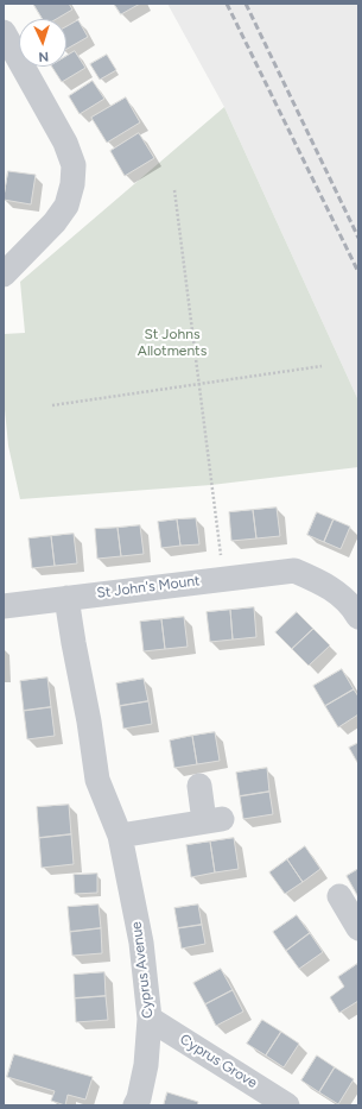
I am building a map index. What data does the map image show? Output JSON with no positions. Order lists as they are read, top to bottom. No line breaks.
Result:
{"streets":{"street":["St John's Mount","Cyprus Avenue","Cyprus Grove"]},"crossings":[["St John's Mount","Cyprus Avenue"],["Cyprus Avenue","Cyprus Grove"]],"parks":["St Johns Allotments"],"north":"bottom"}
